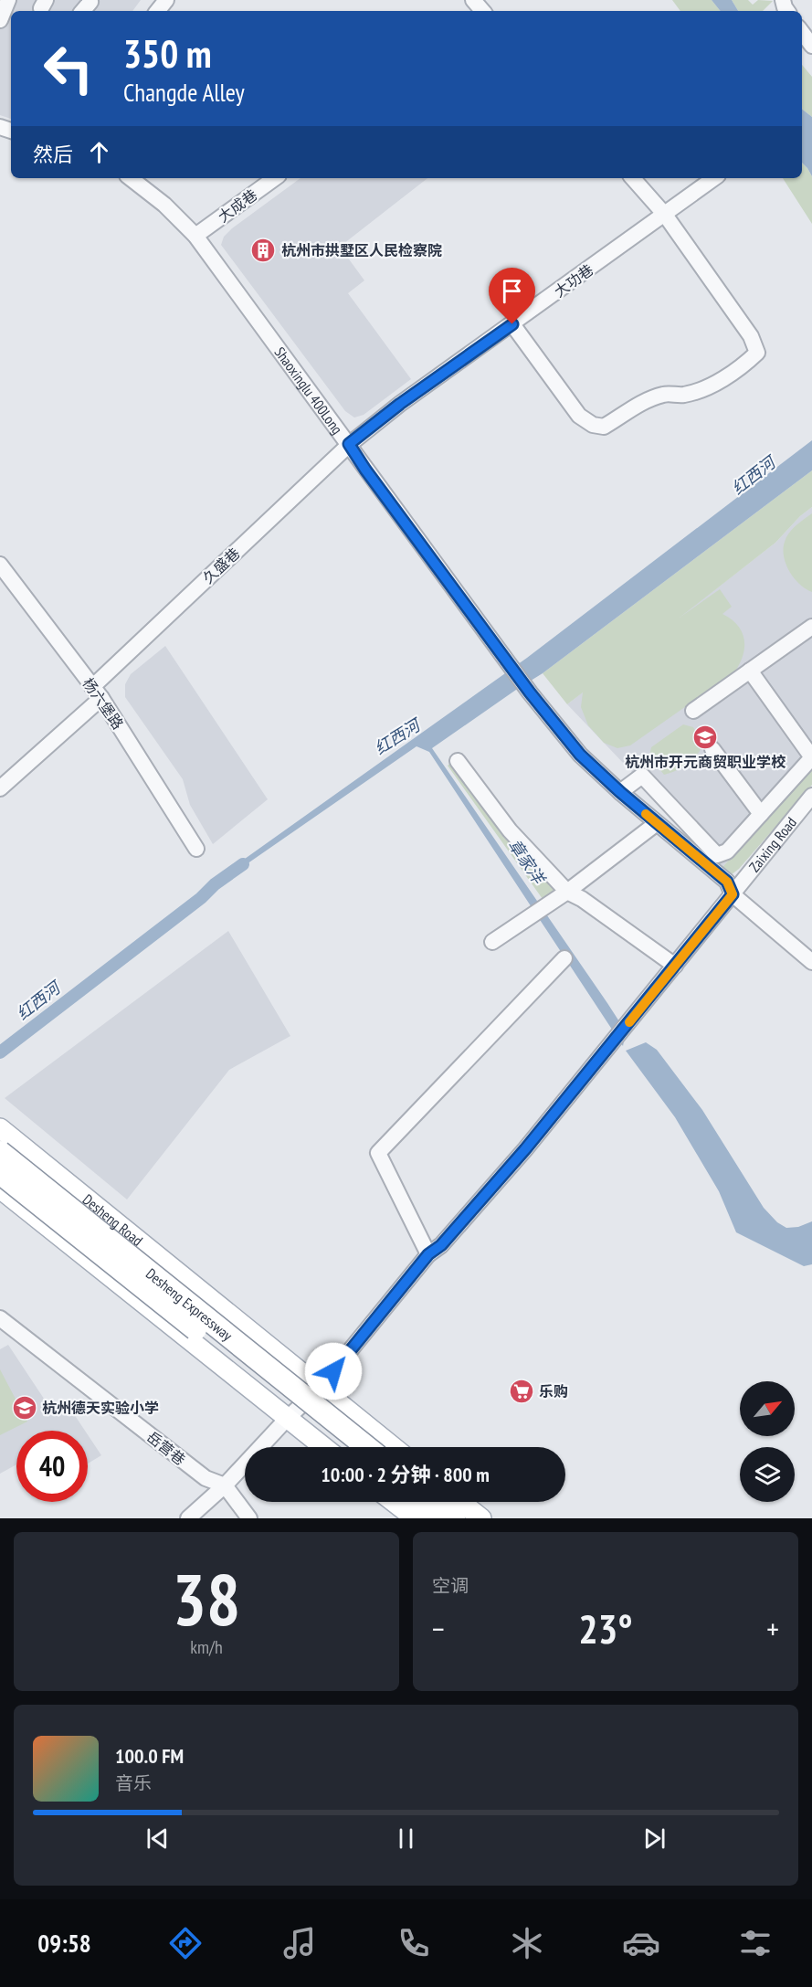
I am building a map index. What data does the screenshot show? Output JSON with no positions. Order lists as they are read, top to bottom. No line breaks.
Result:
{"streets":{"highway":["Desheng Expressway"],"main road":["Desheng Road"],"street":["大成巷","大功巷","Shaoxinglu 400Long","久盛巷","杨六堡路","Zaixing Road","岳营巷"]},"crossings":[["大成巷","Shaoxinglu 400Long"],["大功巷","Shaoxinglu 400Long"],["大功巷","久盛巷"],["Shaoxinglu 400Long","久盛巷"],["Shaoxinglu 400Long","Zaixing Road"],["久盛巷","杨六堡路"],["Zaixing Road","Desheng Road"],["Zaixing Road","岳营巷"]],"water":["红西河","章家洋"],"places":{"building":["杭州市拱墅区人民检察院"],"school or university":["杭州市开元商贸职业学校","杭州德天实验小学"],"supermarket":["乐购"]},"north":"top right","page":{"turn":["350 m","Changde Alley"],"then":"然后","limit":"40","trip":"10:00 · 2 分钟 · 800 m","tile":[["38","km/h"],"空调"],"heat":["−","23°","+"],"song":["100.0 FM","音乐"],"tabs":"09:58"}}
